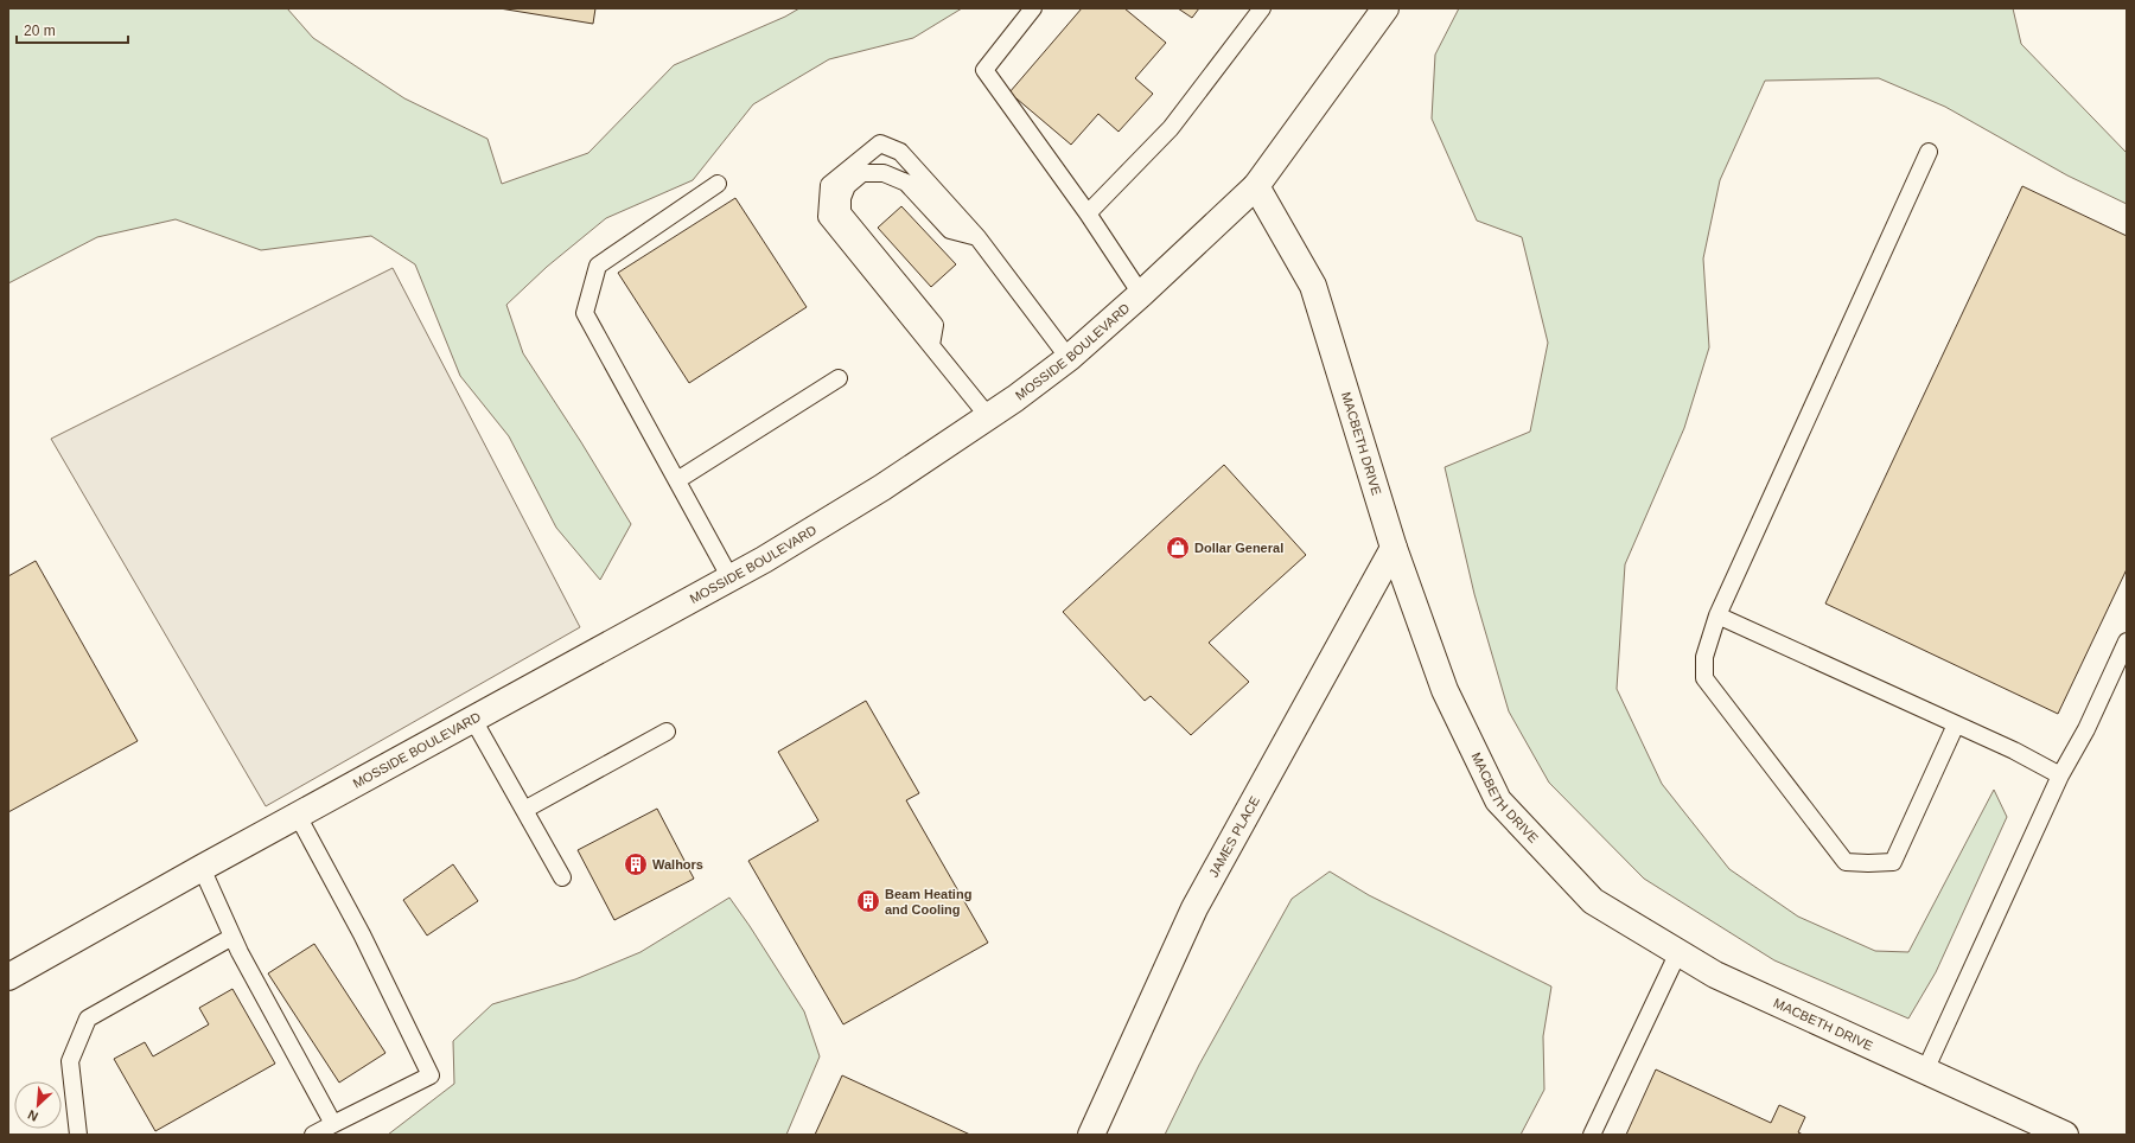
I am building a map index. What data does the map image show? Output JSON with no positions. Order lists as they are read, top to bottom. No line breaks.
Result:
{"streets":{"street":["MOSSIDE BOULEVARD","MACBETH DRIVE","JAMES PLACE"]},"crossings":[["MOSSIDE BOULEVARD","MACBETH DRIVE"],["MACBETH DRIVE","JAMES PLACE"]],"places":{"shop":["Dollar General"],"building":["Walhors","Beam Heating and Cooling"]},"scale_bar":"20 m","north":"bottom left"}
